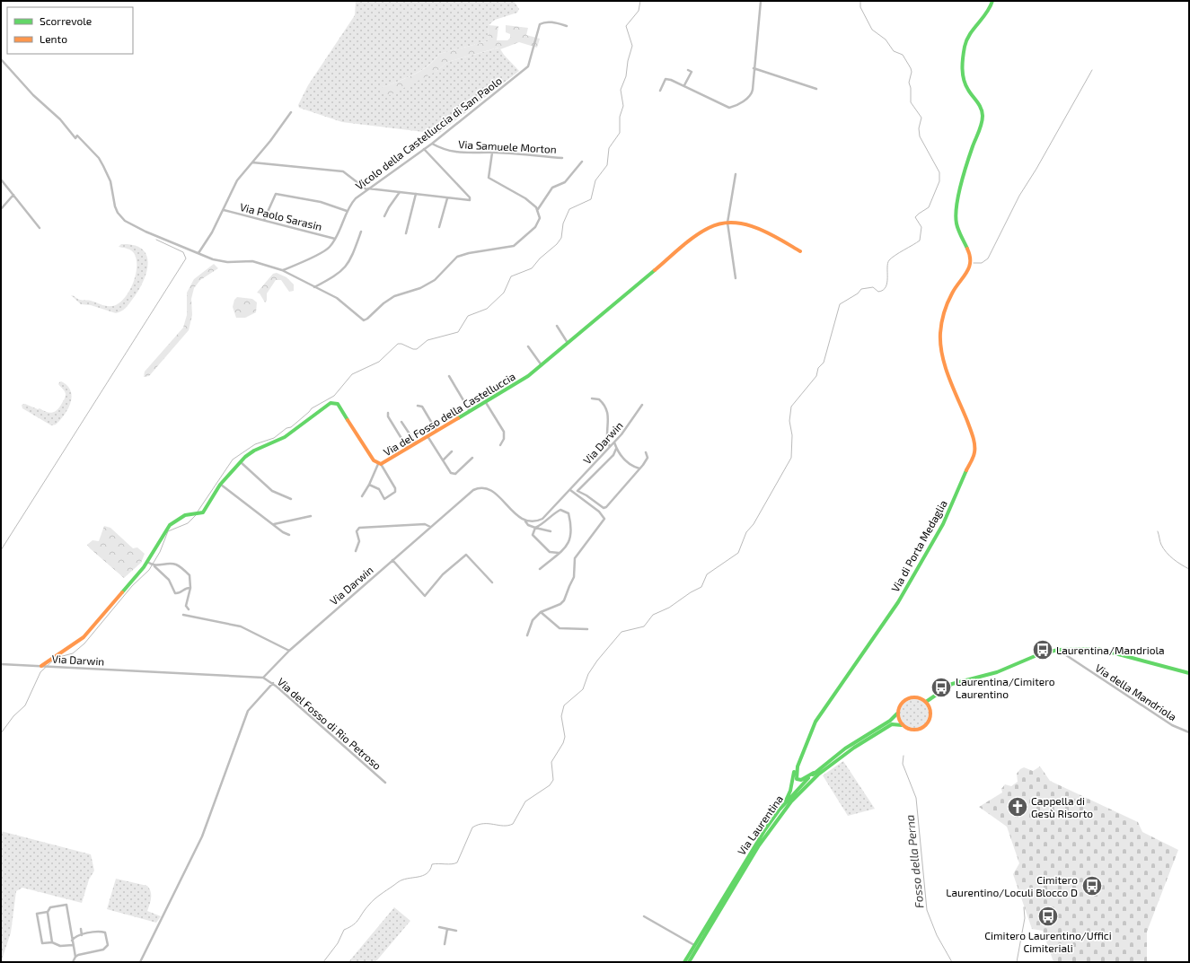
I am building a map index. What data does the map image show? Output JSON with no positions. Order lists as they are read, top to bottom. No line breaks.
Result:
{"streets":{"street":["Vicolo della Castelluccia di San Paolo","Via Samuele Morton","Via Paolo Sarasin","Via del Fosso della Castelluccia","Via Darwin","Via di Porta Medaglia","Via della Mandriola","Via del Fosso di Rio Petroso","Via Laurentina"]},"crossings":[["Vicolo della Castelluccia di San Paolo","Via Samuele Morton"],["Vicolo della Castelluccia di San Paolo","Via Paolo Sarasin"],["Via del Fosso della Castelluccia","Via Darwin"],["Via Darwin","Via del Fosso di Rio Petroso"],["Via di Porta Medaglia","Via Laurentina"]],"water":["Fosso della Perna"],"places":{"bus stop":["Laurentina/Mandriola","Laurentina/Cimitero Laurentino","Cimitero Laurentino/Loculi Blocco D","Cimitero Laurentino/Uffici Cimiteriali"],"church":["Cappella di Gesù Risorto"]},"legend":["Scorrevole","Lento"]}
